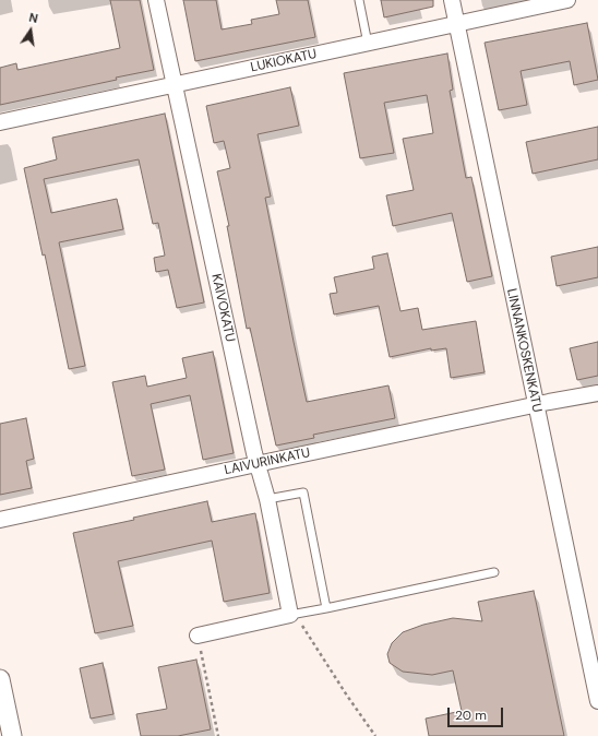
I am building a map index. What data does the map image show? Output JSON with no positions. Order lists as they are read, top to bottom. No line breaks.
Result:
{"streets":{"street":["LUKIOKATU","KAIVOKATU","LINNANKOSKENKATU","LAIVURINKATU"]},"crossings":[["LUKIOKATU","KAIVOKATU"],["LUKIOKATU","LINNANKOSKENKATU"],["KAIVOKATU","LAIVURINKATU"],["LINNANKOSKENKATU","LAIVURINKATU"]],"scale_bar":"20 m","north":"top"}
